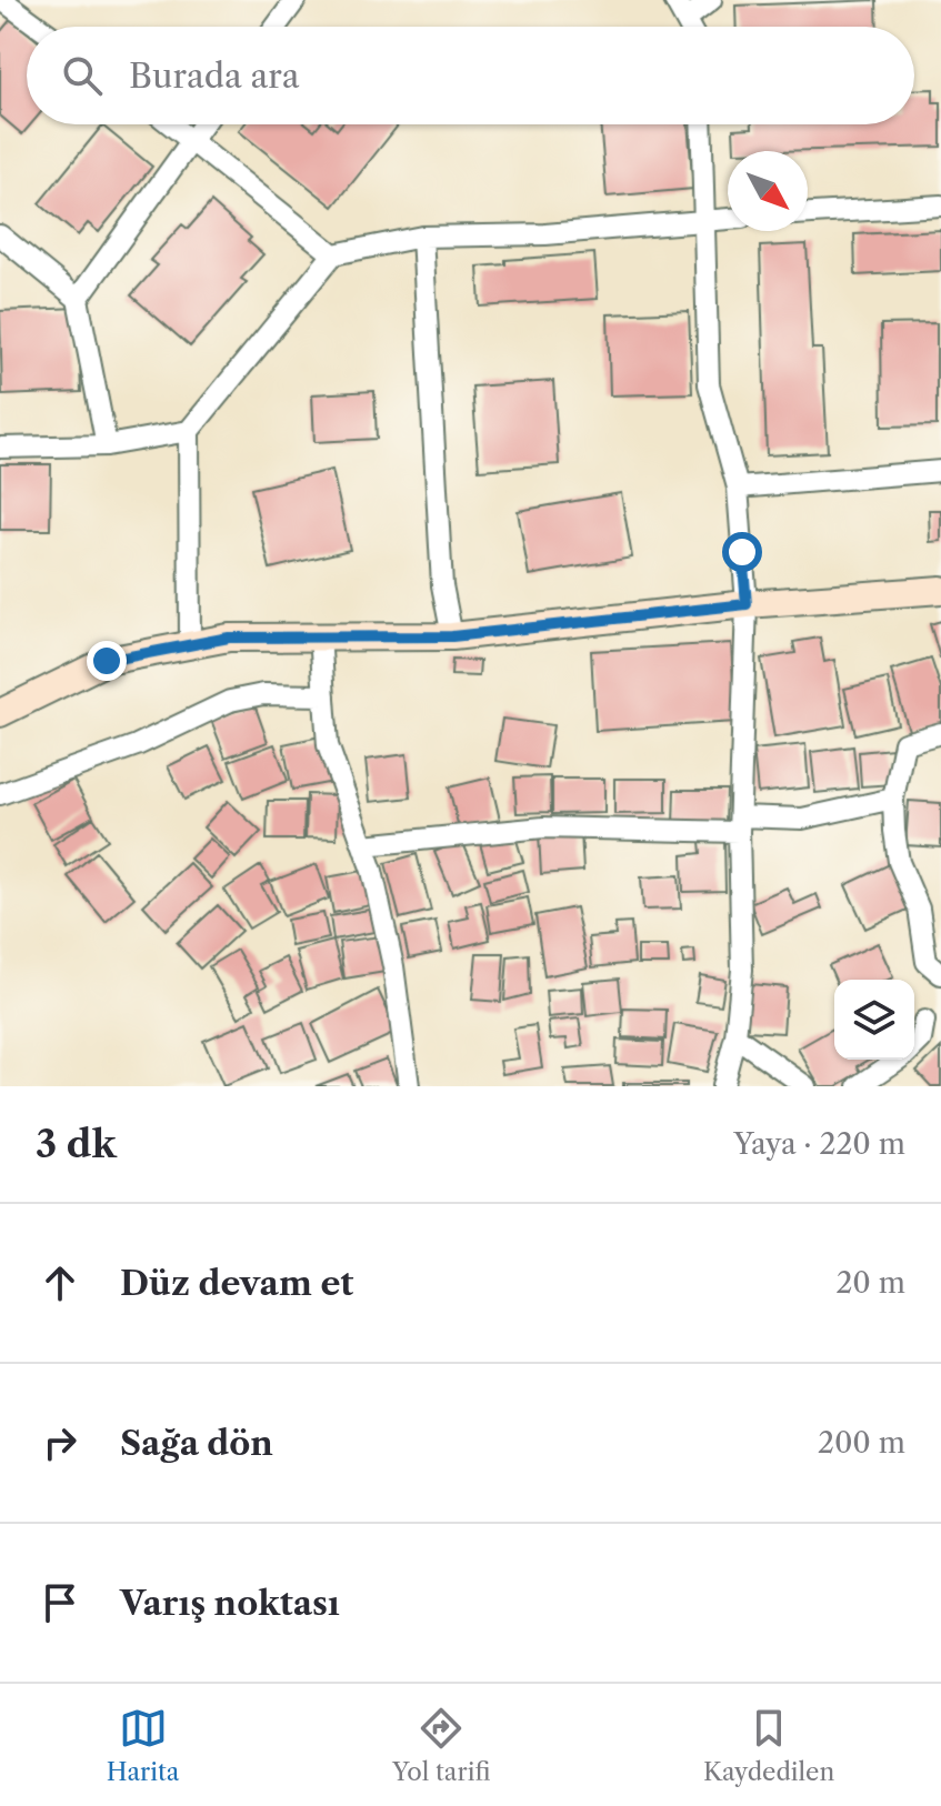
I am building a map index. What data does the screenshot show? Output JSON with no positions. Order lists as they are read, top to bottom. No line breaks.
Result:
{"north":"bottom right","page":{"search":"Burada ara","heading":["3 dk","Yaya · 220 m"],"list":[["Düz devam et","20 m"],["Sağa dön","200 m"],"Varış noktası"],"nav":["Harita","Yol tarifi","Kaydedilen"]}}
